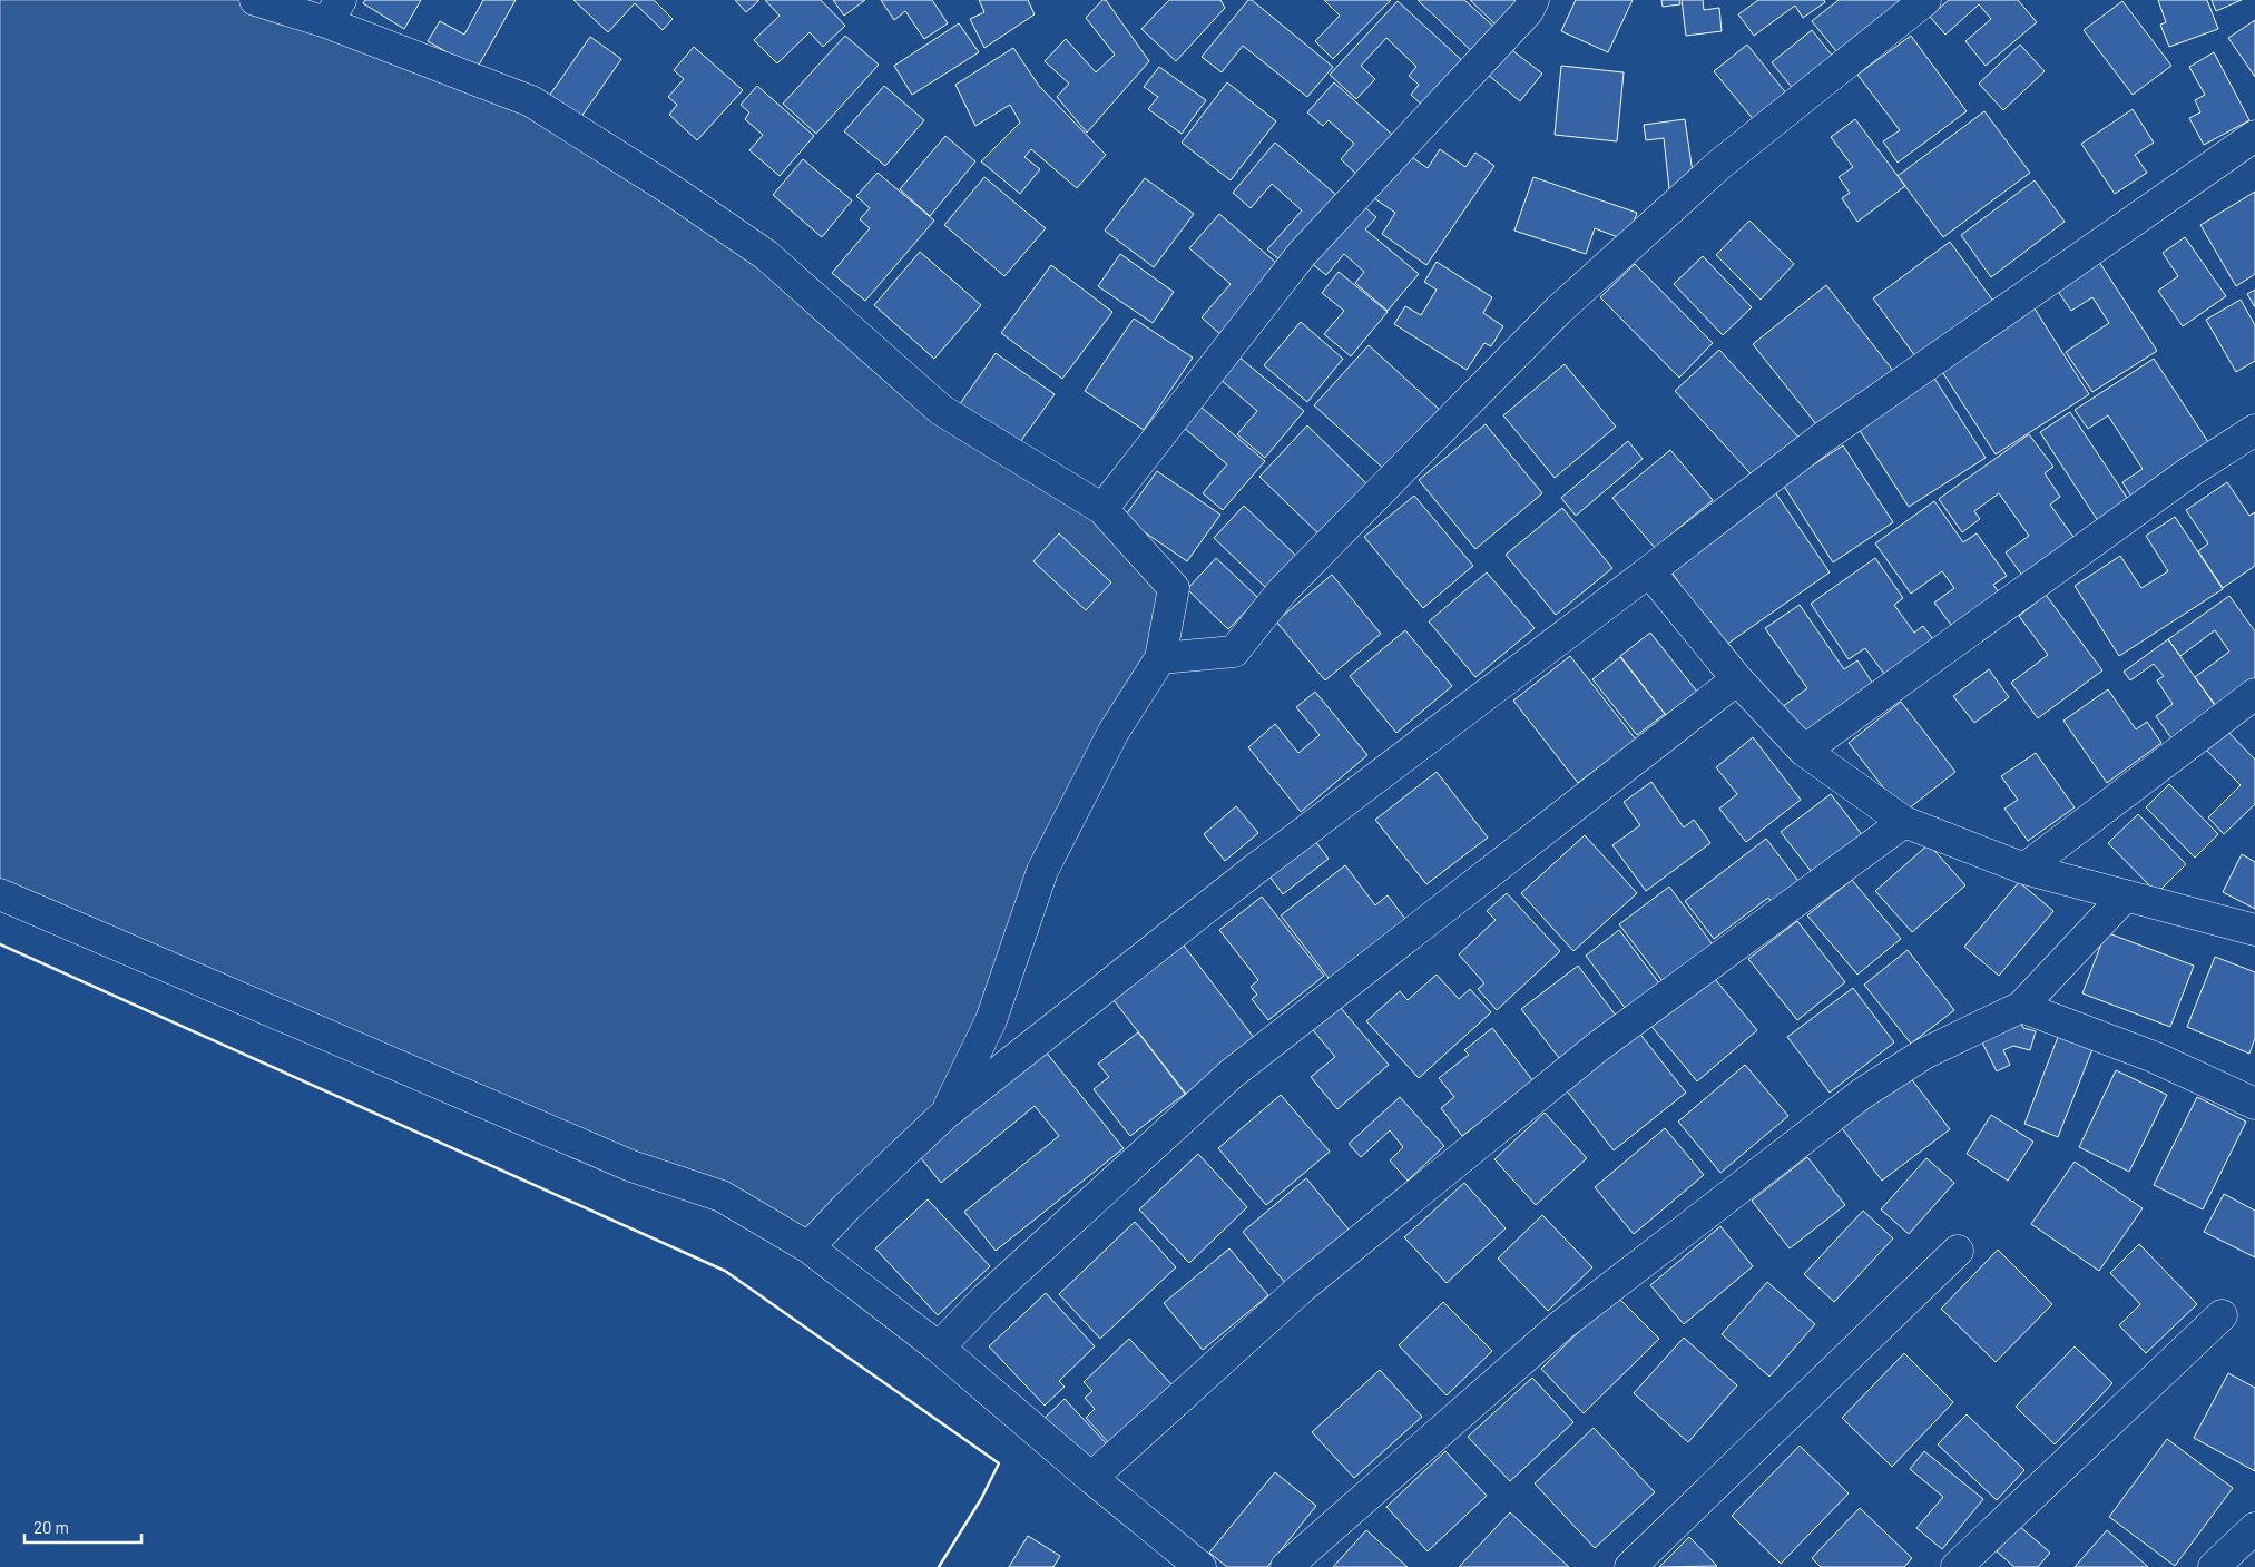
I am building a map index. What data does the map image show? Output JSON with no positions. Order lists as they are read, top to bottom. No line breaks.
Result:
{"scale_bar":"20 m"}
